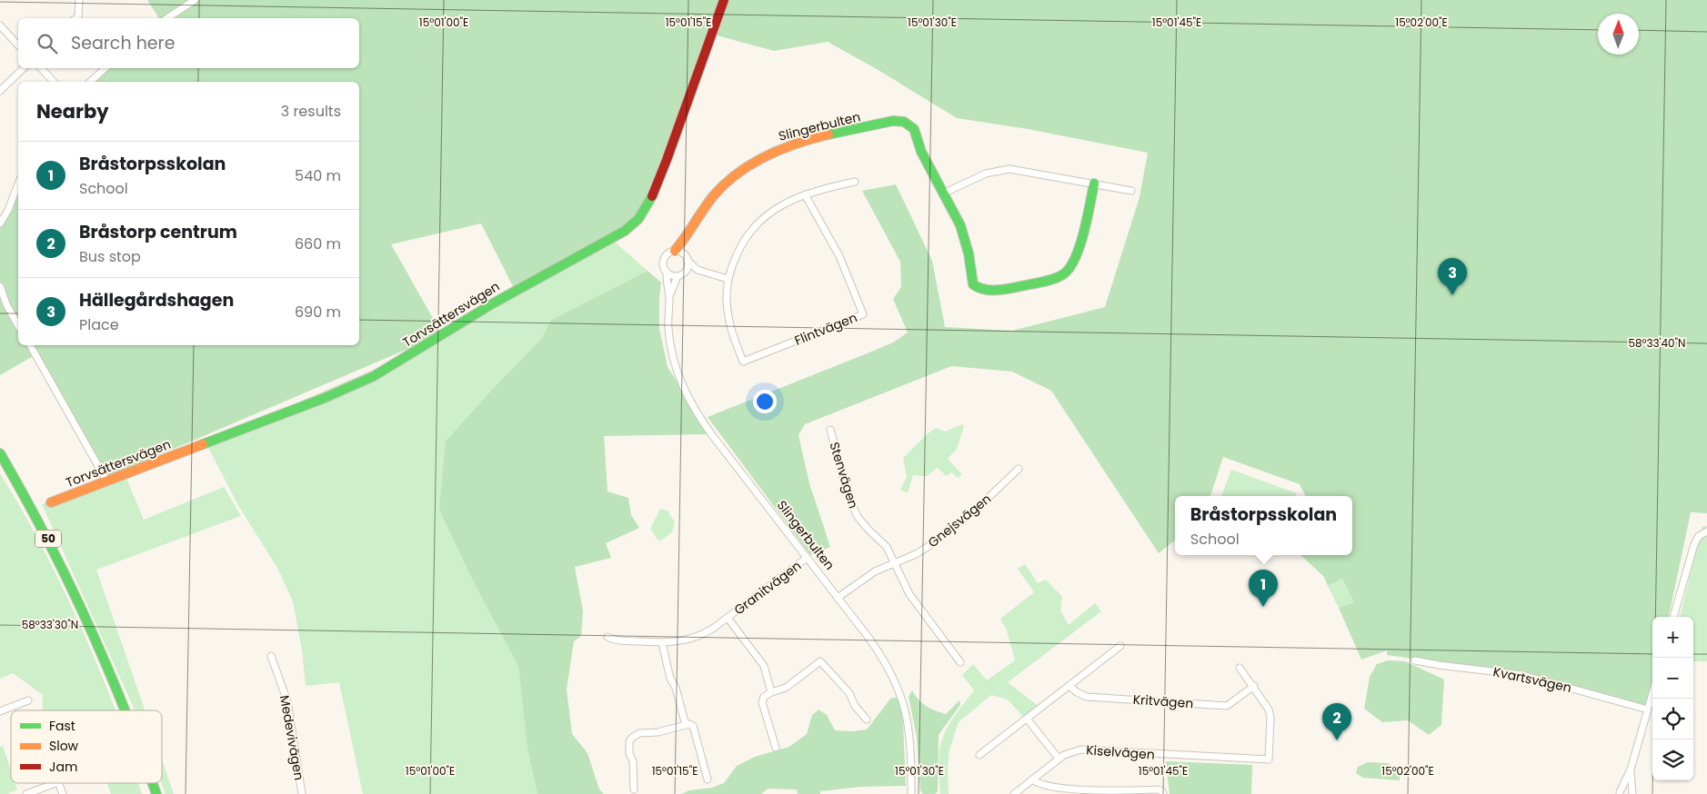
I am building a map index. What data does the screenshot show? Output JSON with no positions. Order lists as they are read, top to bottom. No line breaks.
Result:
{"streets":{"main road":["Slingerbulten","Torvsättersvägen","50"],"street":["Flintvägen","Stenvägen","Gnejsvägen","Granitvägen","Kvartsvägen","Kritvägen","Medevivägen","Kiselvägen"]},"crossings":[["Slingerbulten","Gnejsvägen"],["Slingerbulten","Granitvägen"],["Stenvägen","Gnejsvägen"],["Kritvägen","Kiselvägen"]],"legend":["Fast","Slow","Jam"],"north":"top","page":{"search":"Search here","heading":["Nearby","3 results"],"list":[{"mark":"1","name":"Bråstorpsskolan","note":"School","value":"540 m"},{"mark":"2","name":"Bråstorp centrum","note":"Bus stop","value":"660 m"},{"mark":"3","name":"Hällegårdshagen","note":"Place","value":"690 m"}],"pins":["3","1","2"],"popup":["Bråstorpsskolan","School"],"map_buttons":["+","−"]},"coordinates":["15°01'00\"E","15°01'15\"E","15°01'30\"E","15°01'45\"E","15°02'00\"E","58°33'40\"N","58°33'30\"N"]}
